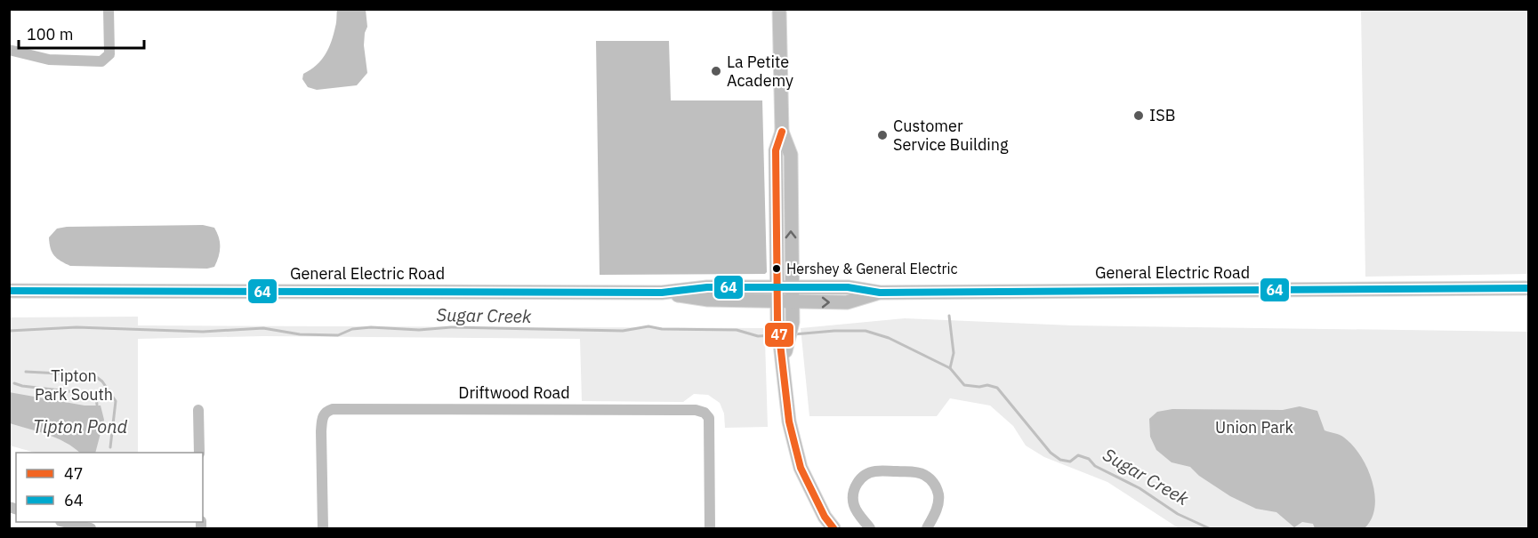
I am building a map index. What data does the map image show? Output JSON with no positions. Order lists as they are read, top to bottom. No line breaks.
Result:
{"streets":{"main road":["General Electric Road"],"street":["Driftwood Road"]},"water":["Sugar Creek","Tipton Pond"],"parks":["Tipton Park South","Union Park"],"places":["La Petite Academy","ISB","Customer Service Building","Hershey & General Electric"],"lines":["transit line 47","transit line 64"],"legend":["47","64"],"scale_bar":"100 m"}
